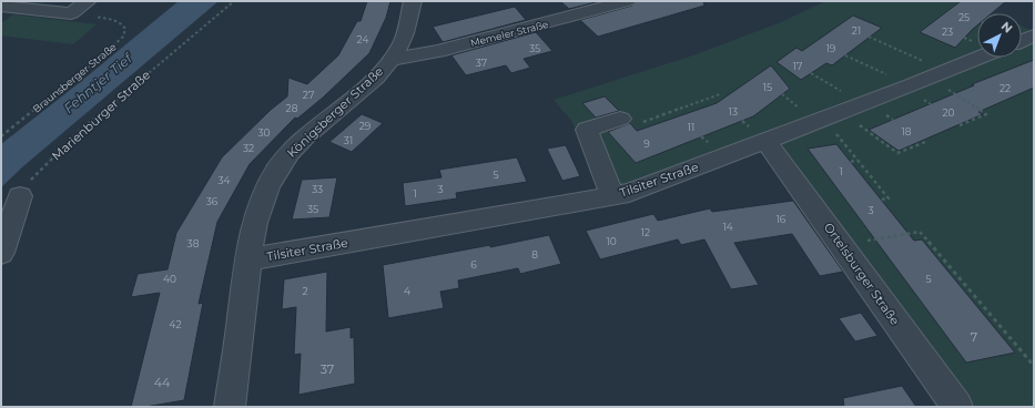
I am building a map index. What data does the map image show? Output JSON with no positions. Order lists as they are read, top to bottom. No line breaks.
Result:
{"streets":{"street":["Memeler Straße","Königsberger Straße","Tilsiter Straße","Ortelsburger Straße"],"path":["Braunsberger Straße","Marienburger Straße"]},"crossings":[["Memeler Straße","Königsberger Straße"],["Königsberger Straße","Tilsiter Straße"],["Tilsiter Straße","Ortelsburger Straße"]],"water":["Fehntjer Tief"],"house_numbers":["25","21","23","24","35","19","37","17","15","22","27","28","13","20","29","11","18","30","31","9","32","1","5","34","33","3","1","36","35","3","16","14","12","10","38","8","6","40","5","2","4","42","7","37","44"],"north":"top right"}
